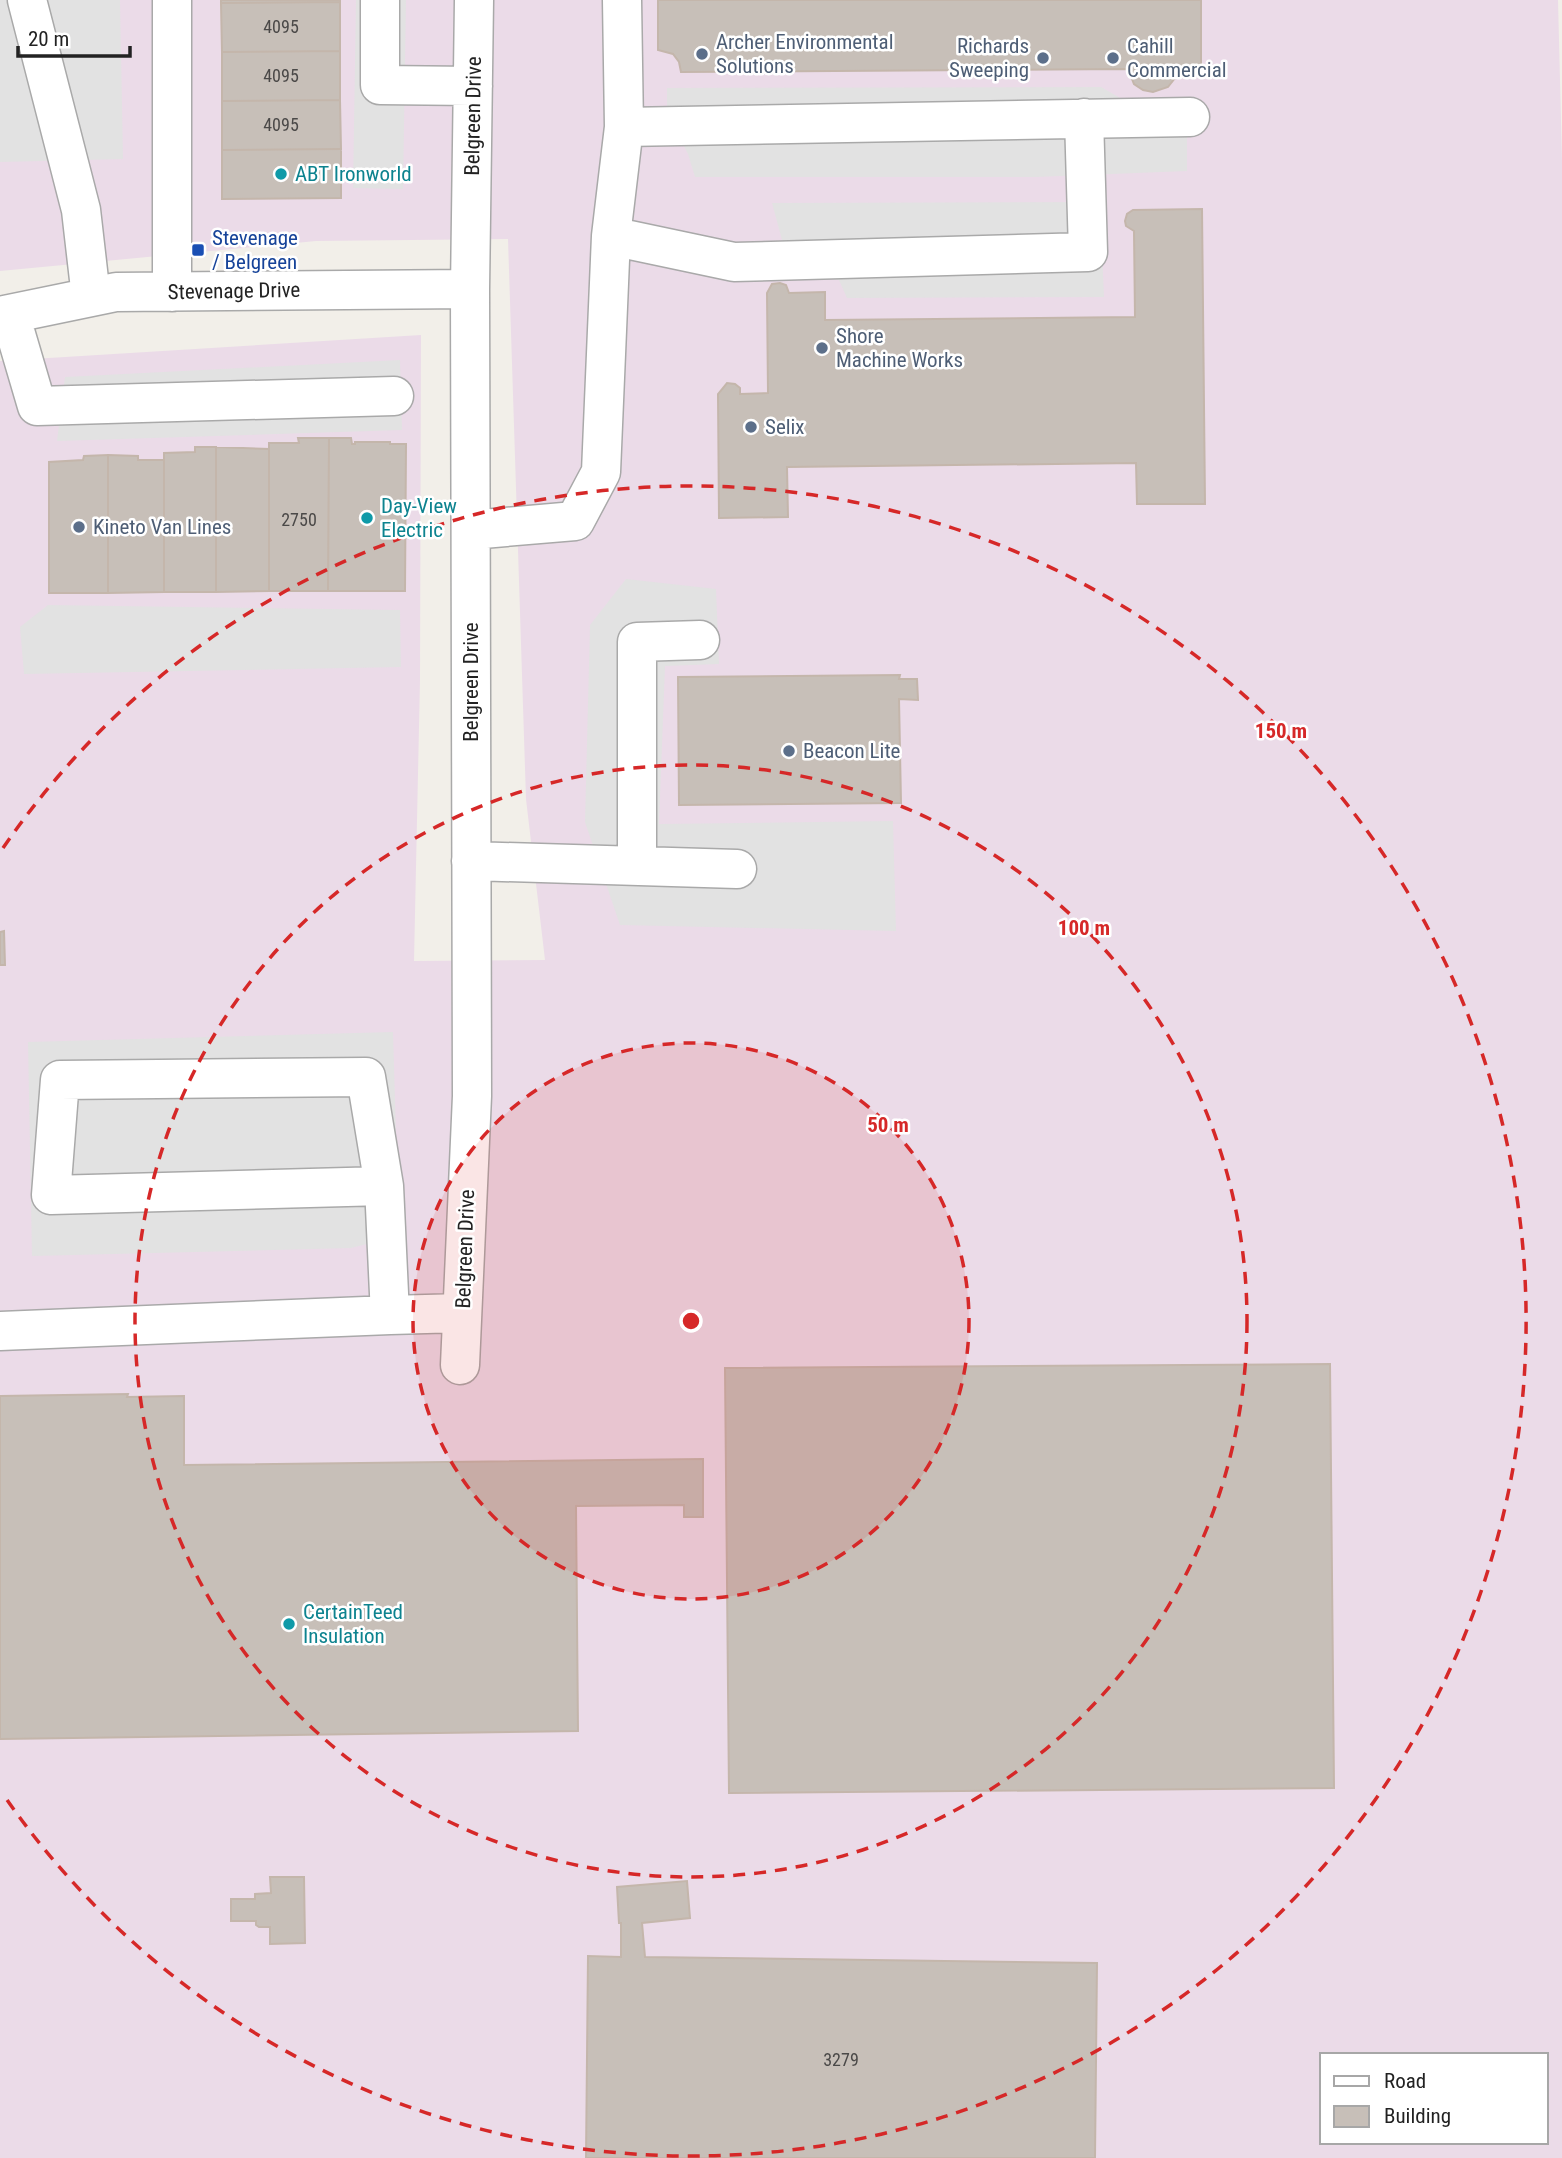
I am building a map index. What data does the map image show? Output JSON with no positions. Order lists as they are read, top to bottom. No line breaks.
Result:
{"streets":{"street":["Belgreen Drive","Stevenage Drive"]},"crossings":[["Belgreen Drive","Stevenage Drive"]],"places":{"other":["Archer Environmental Solutions","Richards Sweeping","Cahill Commercial","ABT Ironworld","Shore Machine Works","Selix","Day-View Electric","Kineto Van Lines","Beacon Lite","CertainTeed Insulation"],"transit":["Stevenage / Belgreen"]},"house_numbers":["4095","4095","4095","2750","3279"],"legend":["Road","Building"],"scale_bar":"20 m","rings":["150 m","100 m","50 m"]}
